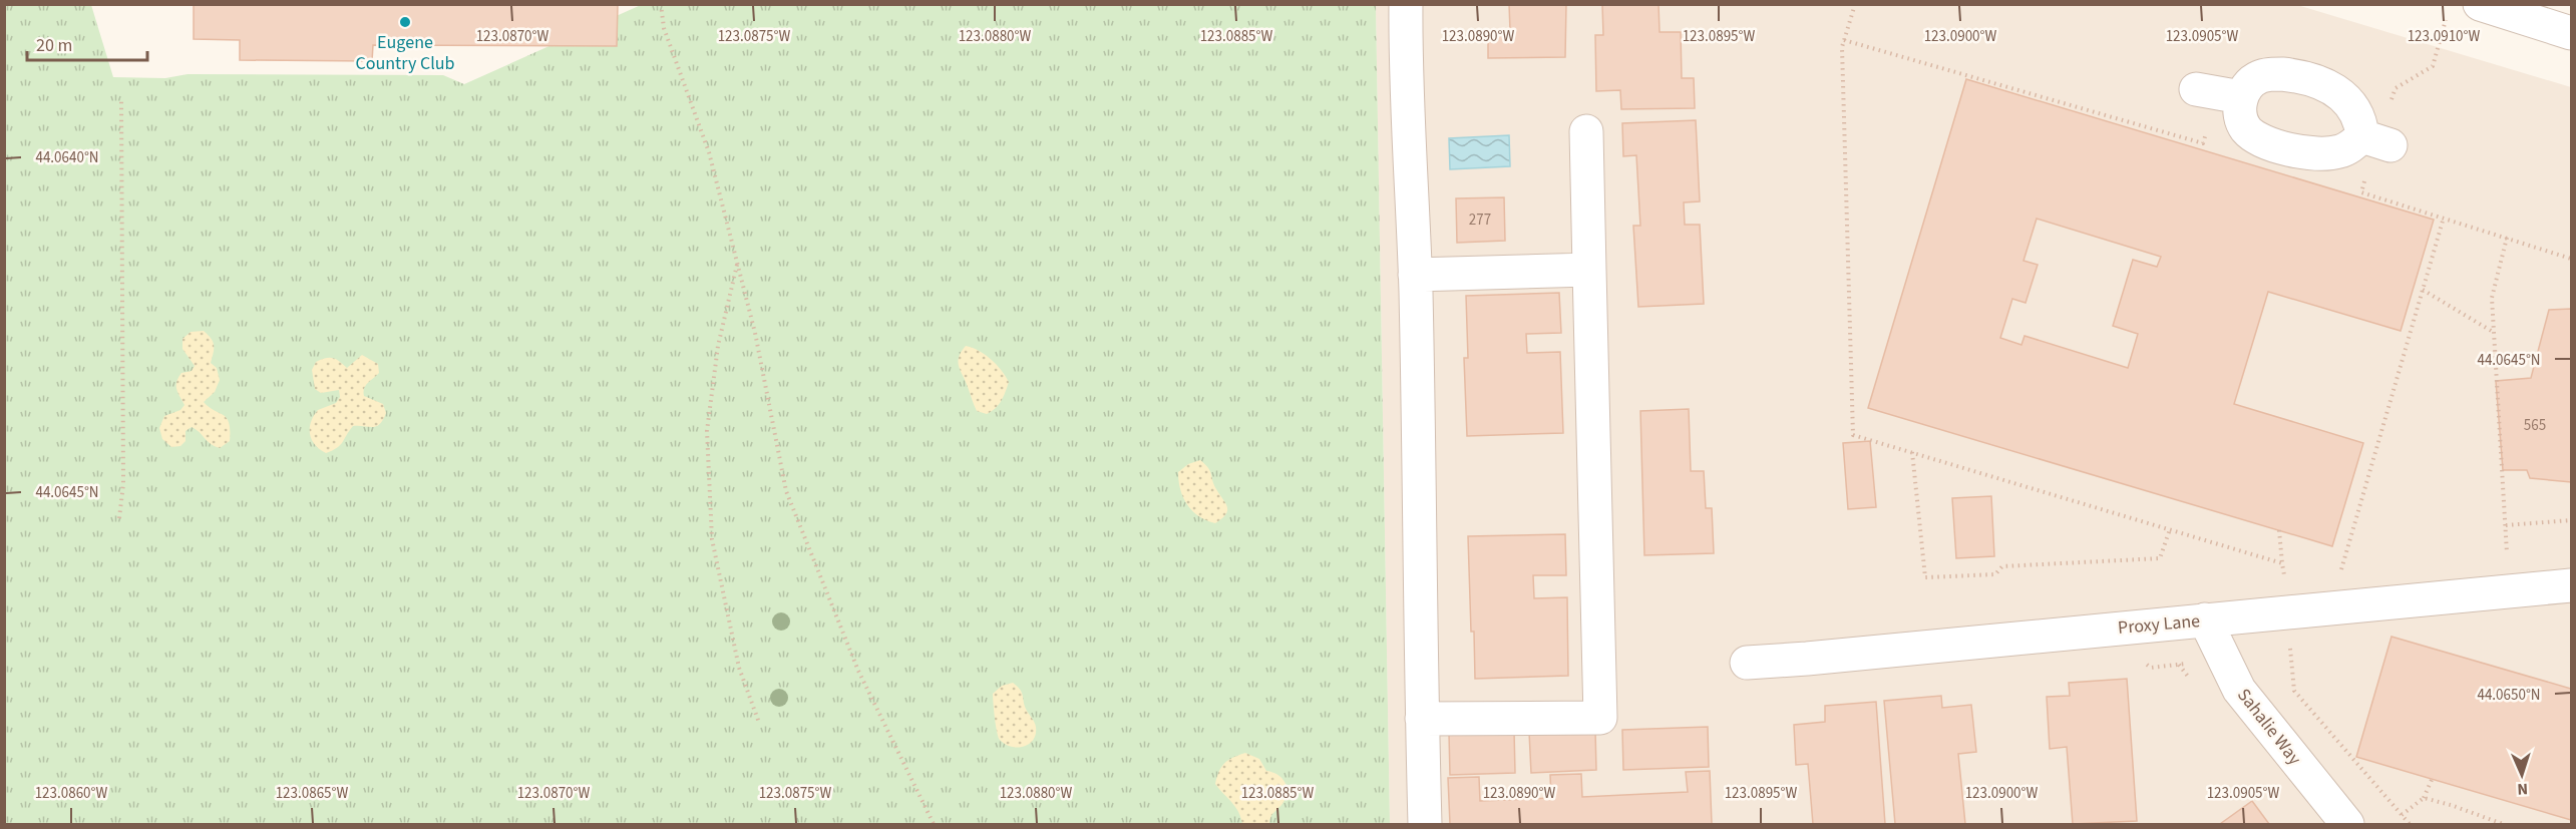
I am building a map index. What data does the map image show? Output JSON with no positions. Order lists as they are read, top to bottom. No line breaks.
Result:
{"streets":{"street":["Proxy Lane","Sahalie Way"]},"crossings":[["Proxy Lane","Sahalie Way"]],"places":["Eugene Country Club"],"house_numbers":["277","565"],"scale_bar":"20 m","north":"bottom","coordinates":["123.0870°W","123.0875°W","123.0880°W","123.0885°W","123.0890°W","123.0895°W","123.0900°W","123.0905°W","123.0910°W","44.0640°N","44.0645°N","44.0650°N","123.0860°W","123.0865°W"]}
